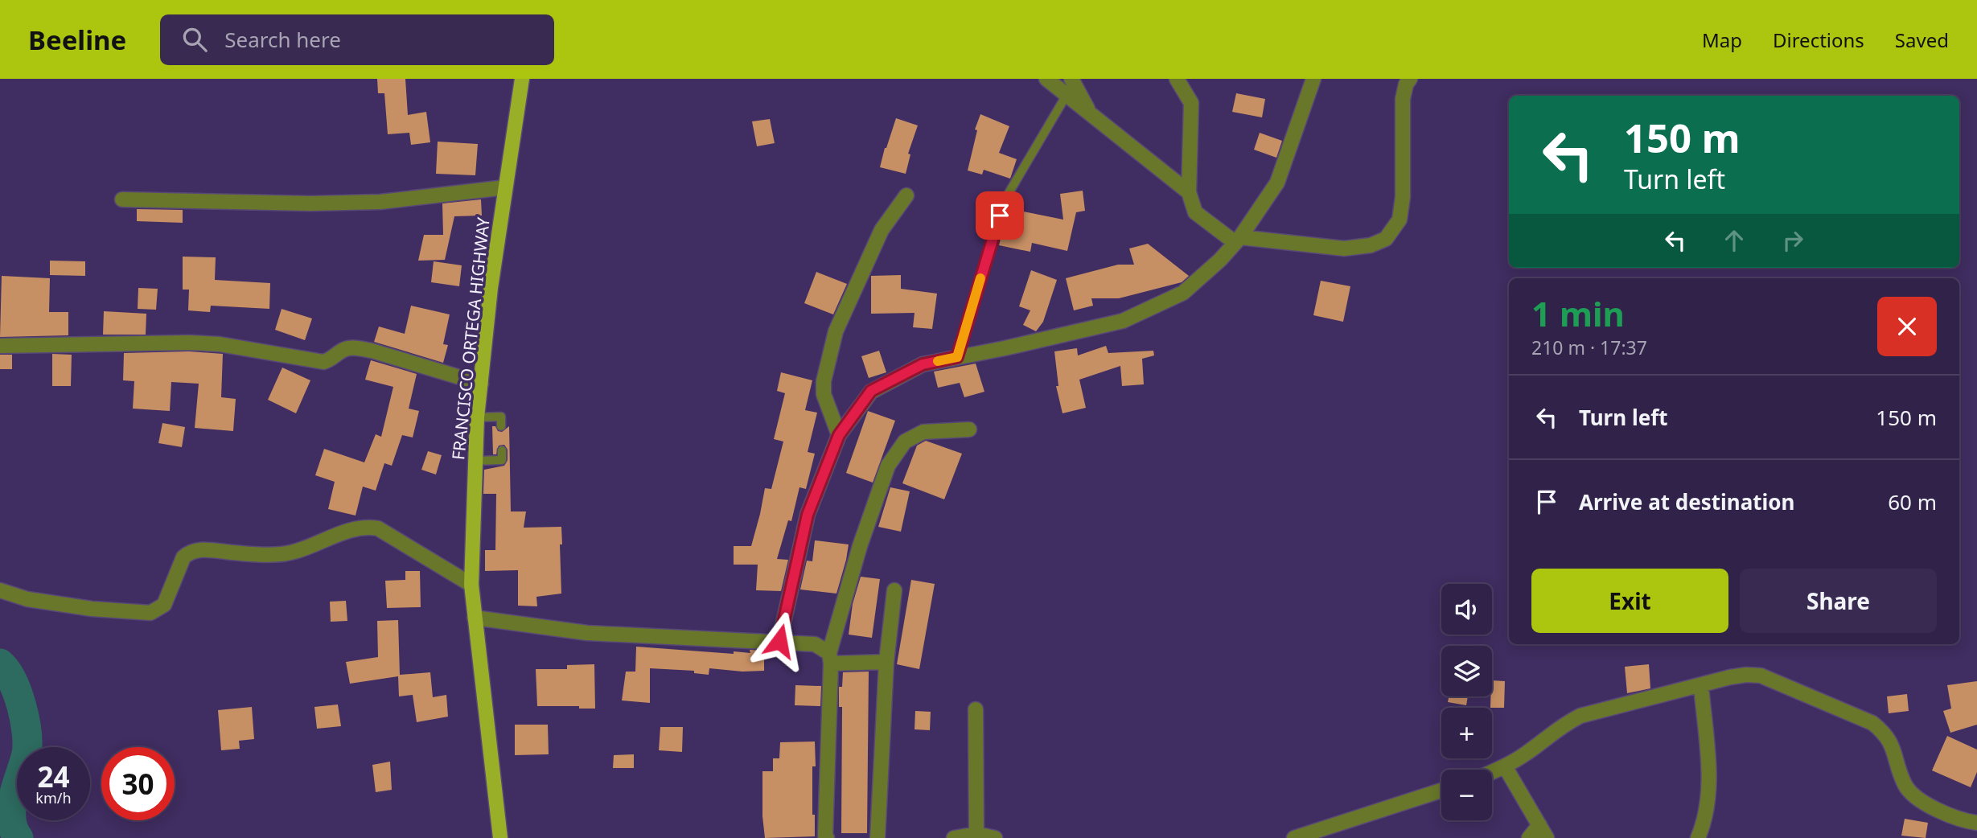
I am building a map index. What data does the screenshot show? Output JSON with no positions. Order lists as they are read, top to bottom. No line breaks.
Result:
{"streets":{"main road":["FRANCISCO ORTEGA HIGHWAY"]},"page":{"header":"Beeline","search":"Search here","nav":["Map","Directions","Saved"],"turn":["150 m","Turn left"],"heading":["1 min","210 m · 17:37"],"list":[{"name":"Turn left","value":"150 m"},{"name":"Arrive at destination","value":"60 m"}],"buttons":["Exit","Share"],"map_buttons":["+","−"],"speed":"24 km/h","limit":"30"}}
